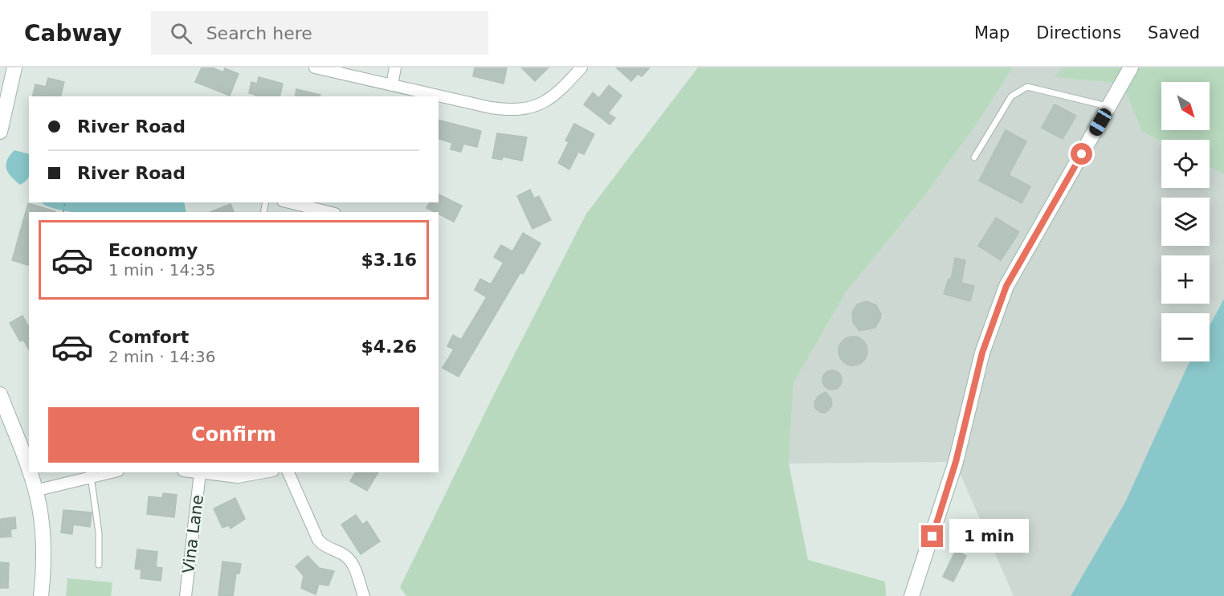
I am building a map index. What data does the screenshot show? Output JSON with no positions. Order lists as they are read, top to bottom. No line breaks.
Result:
{"streets":{"street":["Vina Lane"]},"north":"bottom right","page":{"header":"Cabway","search":"Search here","nav":["Map","Directions","Saved"],"map_buttons":["+","−"],"banner":["River Road","River Road"],"list":[{"name":"Economy","note":"1 min · 14:35","value":"$3.16"},{"name":"Comfort","note":"2 min · 14:36","value":"$4.26"}],"buttons":"Confirm","bubble":"1 min"}}
